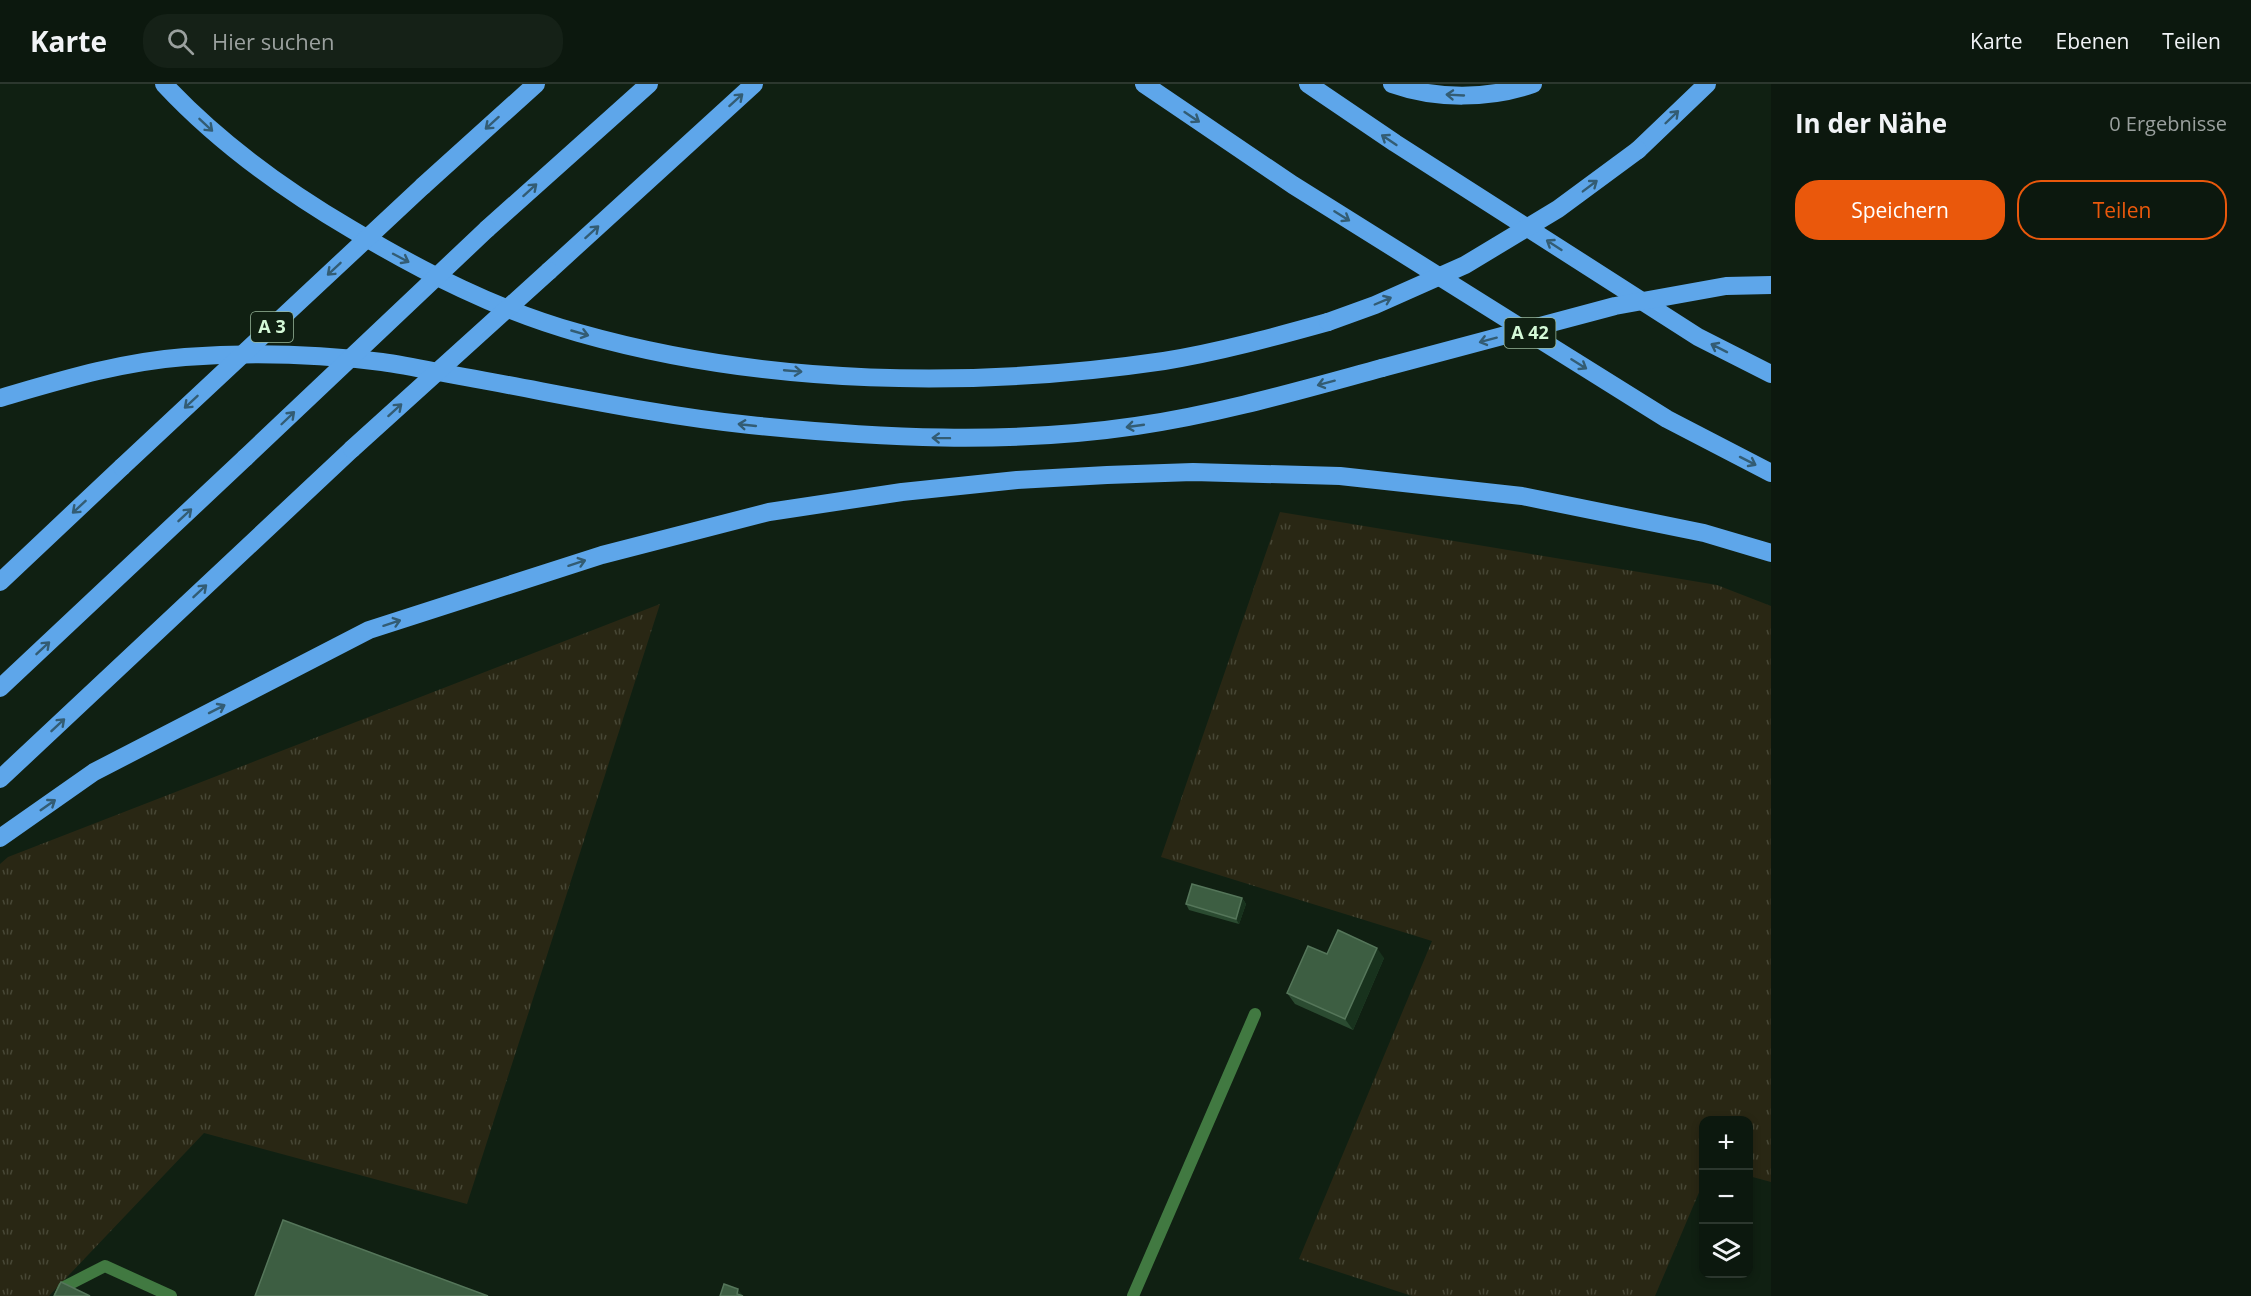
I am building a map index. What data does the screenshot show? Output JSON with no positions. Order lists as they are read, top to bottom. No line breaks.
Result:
{"streets":{"highway":["A 3","A 42"]},"page":{"header":"Karte","search":"Hier suchen","nav":["Karte","Ebenen","Teilen"],"heading":["In der Nähe","0 Ergebnisse"],"buttons":["Speichern","Teilen"],"map_buttons":["+","−"]}}
